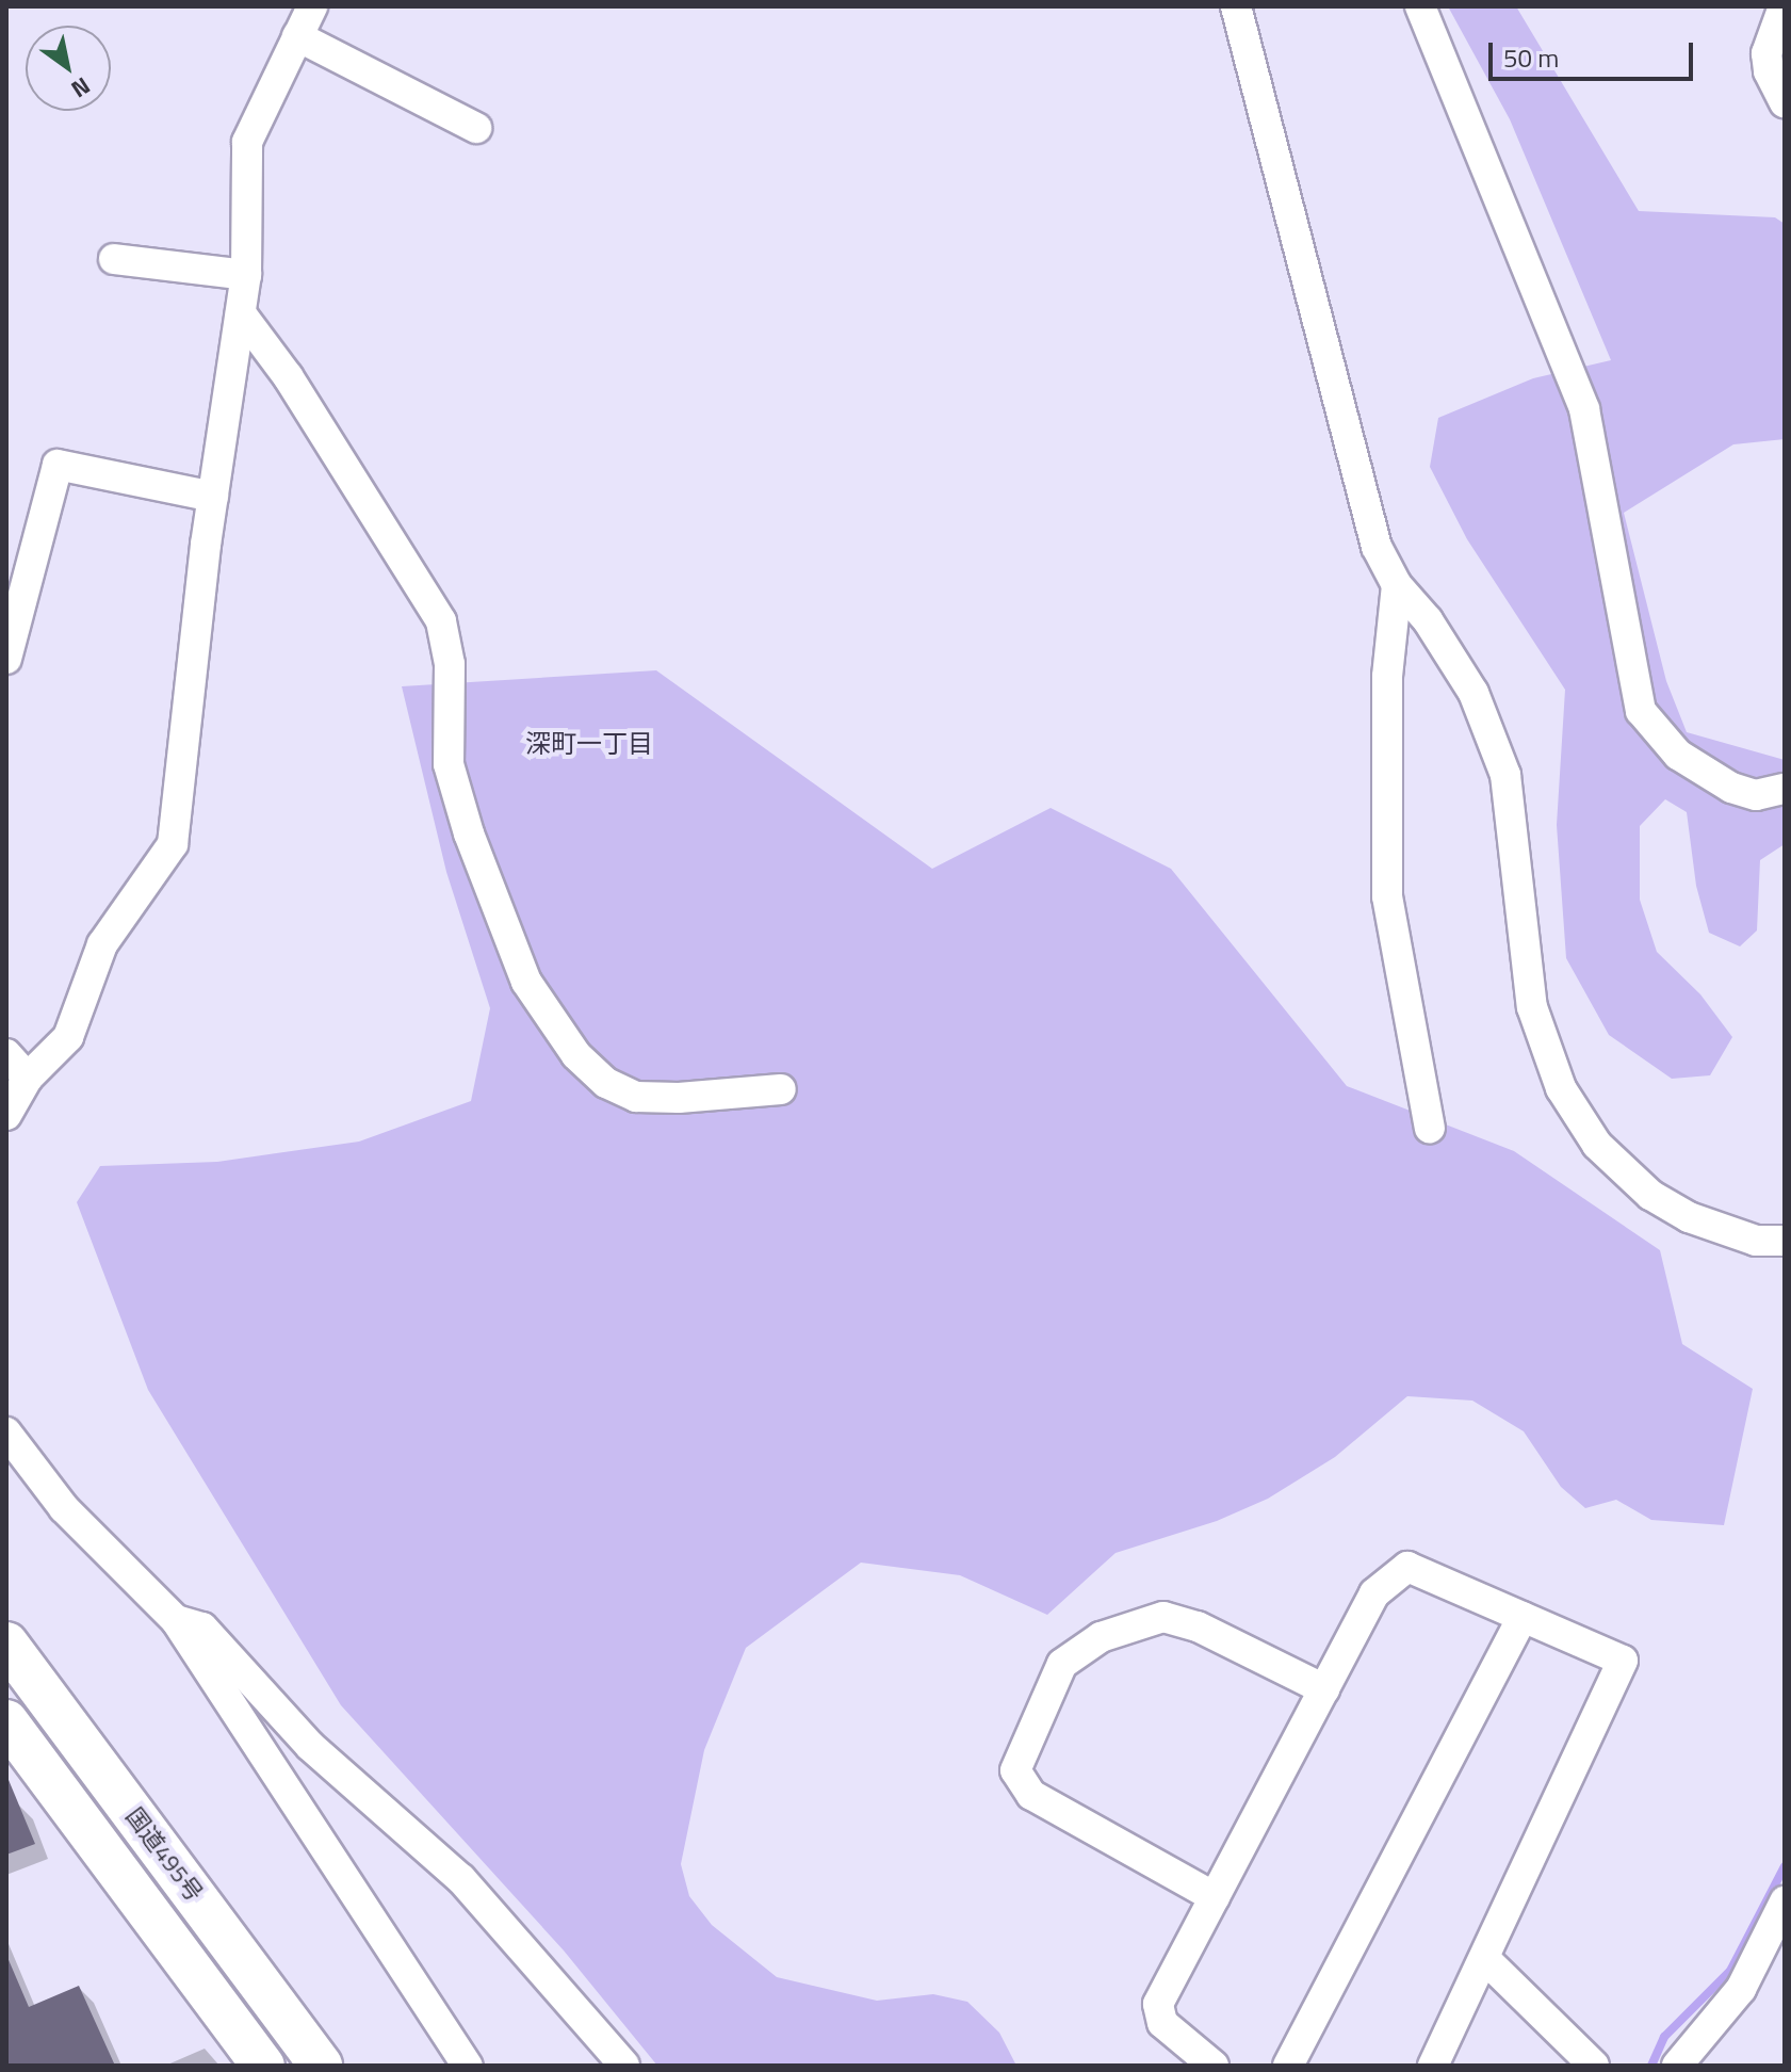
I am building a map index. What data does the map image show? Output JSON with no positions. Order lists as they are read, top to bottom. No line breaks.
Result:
{"streets":{"highway":["国道495号"]},"districts":["深町一丁目"],"scale_bar":"50 m","north":"bottom right"}
